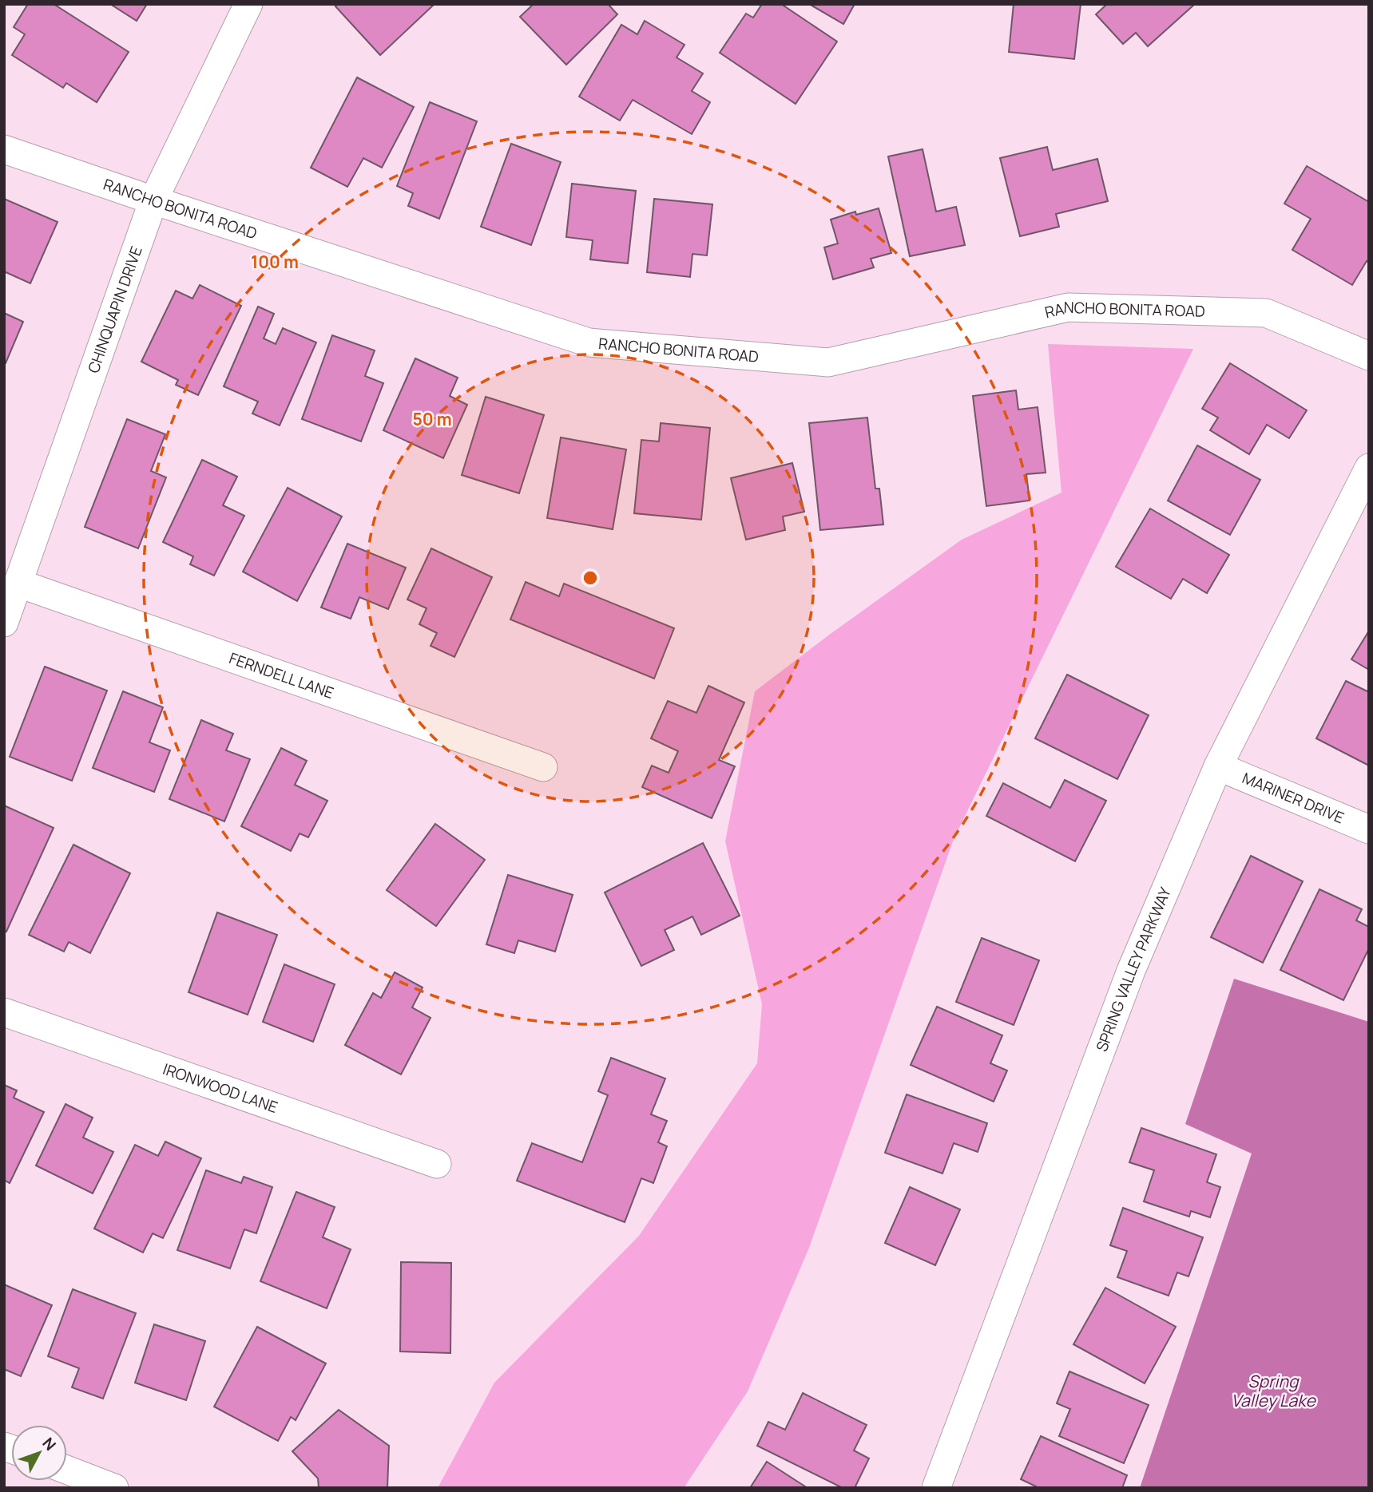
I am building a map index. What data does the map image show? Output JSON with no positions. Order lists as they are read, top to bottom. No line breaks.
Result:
{"streets":{"street":["RANCHO BONITA ROAD","CHINQUAPIN DRIVE","FERNDELL LANE","MARINER DRIVE","SPRING VALLEY PARKWAY","IRONWOOD LANE"]},"crossings":[["RANCHO BONITA ROAD","CHINQUAPIN DRIVE"],["CHINQUAPIN DRIVE","FERNDELL LANE"],["MARINER DRIVE","SPRING VALLEY PARKWAY"]],"water":["Spring Valley Lake"],"north":"top right","rings":["100 m","50 m"]}
